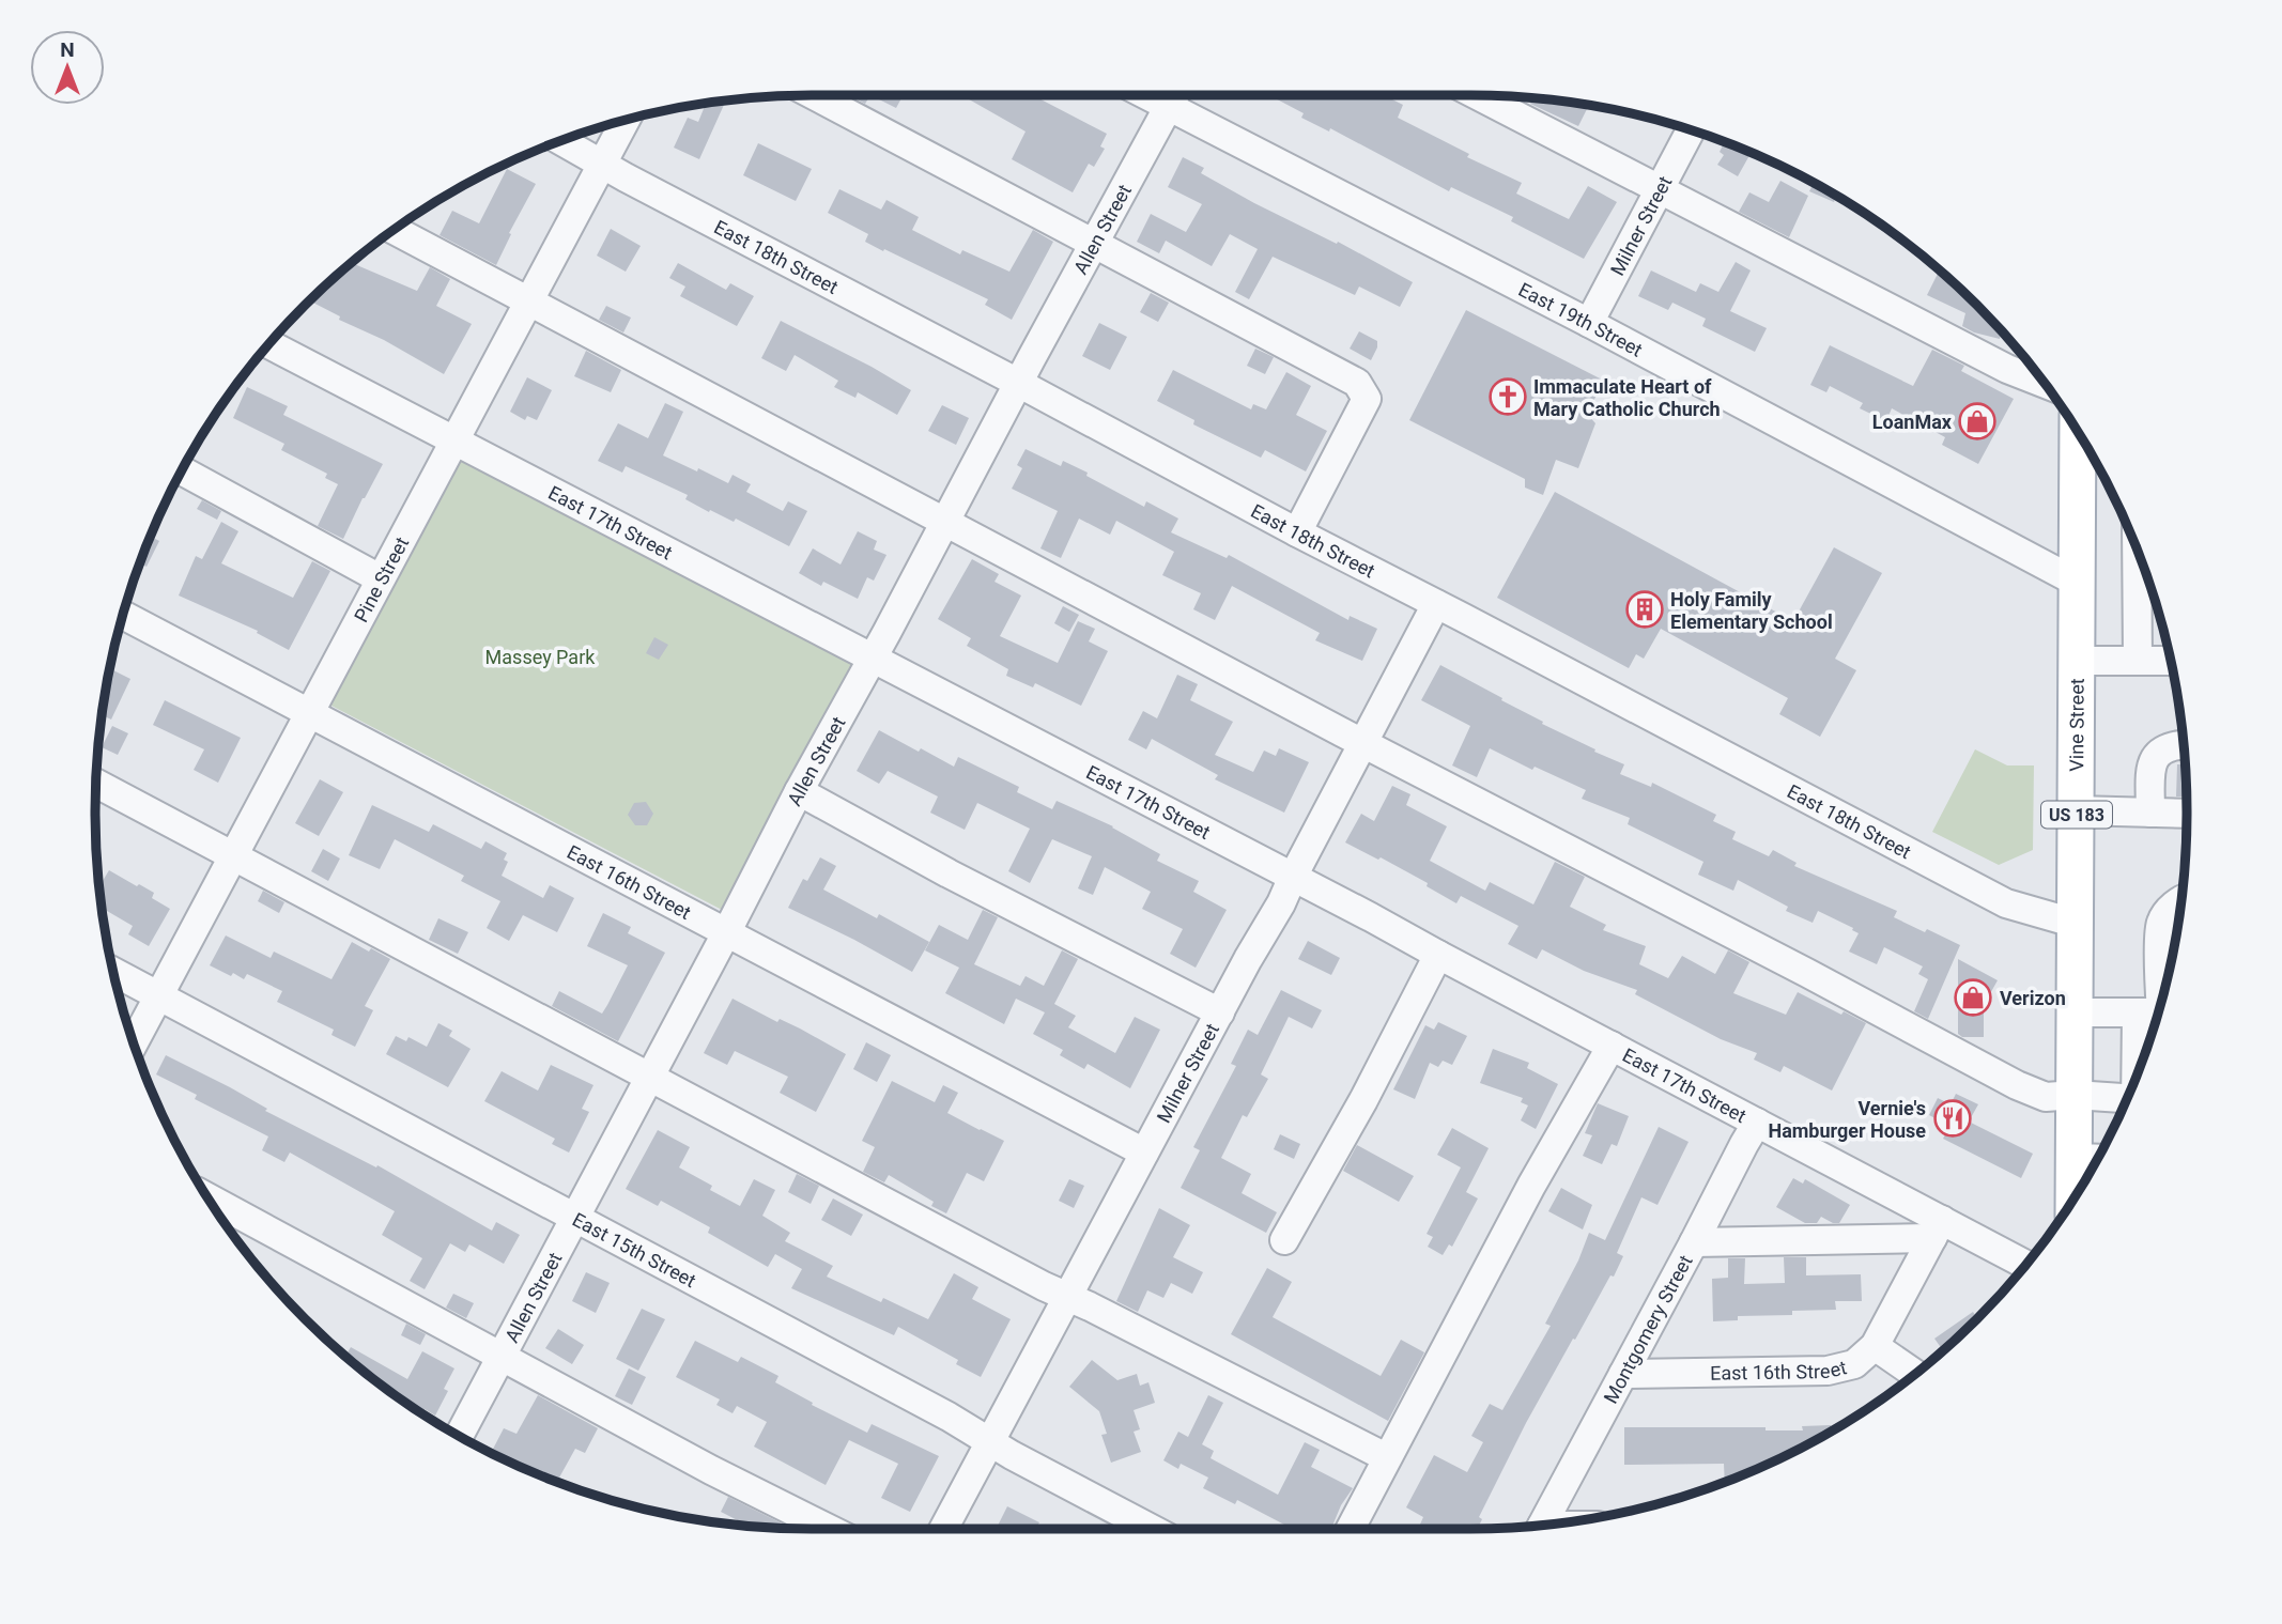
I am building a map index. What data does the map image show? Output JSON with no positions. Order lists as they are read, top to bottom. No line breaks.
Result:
{"streets":{"main road":["Vine Street","US 183"],"street":["Milner Street","Allen Street","East 18th Street","East 19th Street","East 17th Street","Pine Street","East 16th Street","East 15th Street","Montgomery Street"]},"crossings":[["Milner Street","East 18th Street"],["Milner Street","East 19th Street"],["Milner Street","East 17th Street"],["Milner Street","East 16th Street"],["Milner Street","East 15th Street"],["Allen Street","East 18th Street"],["Allen Street","East 17th Street"],["Allen Street","East 16th Street"],["Allen Street","East 15th Street"],["East 18th Street","Pine Street"],["East 18th Street","Vine Street"],["East 19th Street","Vine Street"],["East 17th Street","Pine Street"],["East 17th Street","East 16th Street"],["East 17th Street","Montgomery Street"],["Pine Street","East 16th Street"],["Pine Street","East 15th Street"],["East 16th Street","Montgomery Street"]],"parks":["Massey Park"],"places":{"church":["Immaculate Heart of Mary Catholic Church"],"shop":["LoanMax","Verizon"],"building":["Holy Family Elementary School"],"restaurant":["Vernie's Hamburger House"]},"north":"top"}
